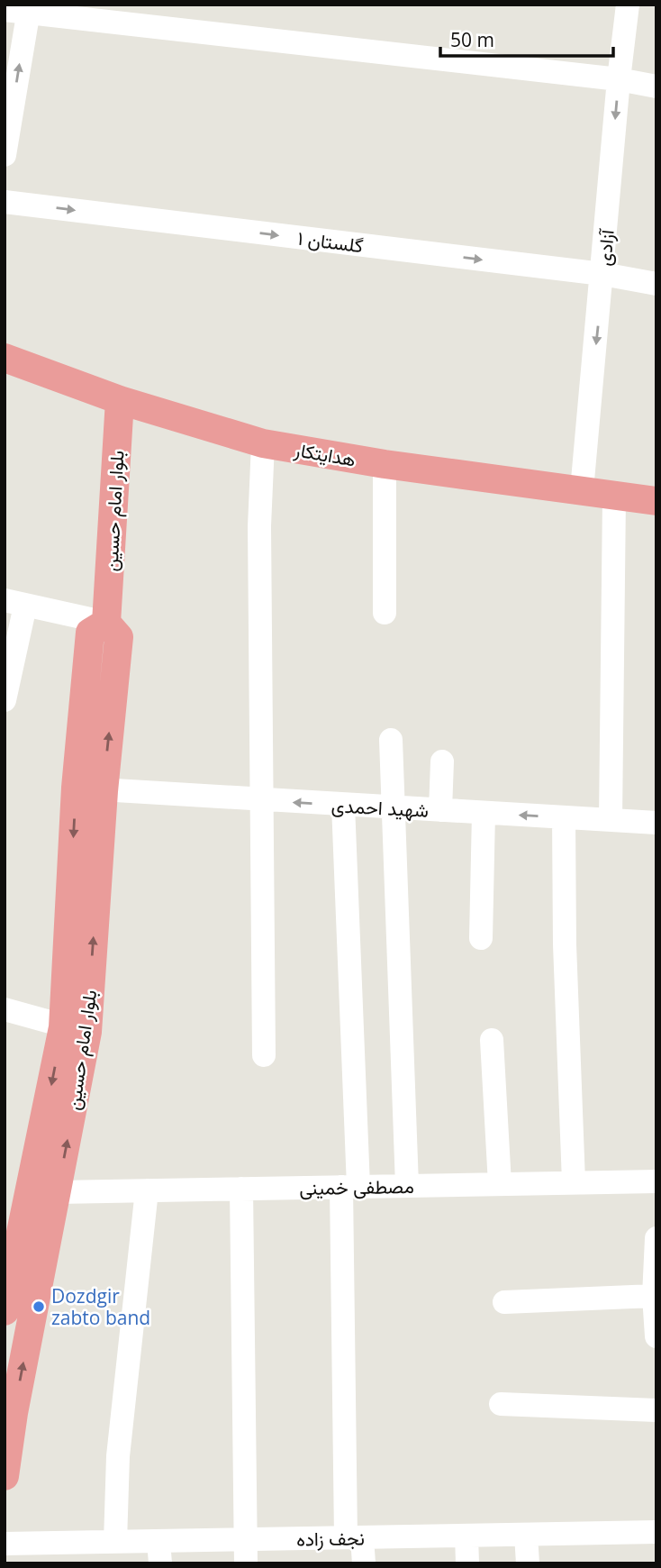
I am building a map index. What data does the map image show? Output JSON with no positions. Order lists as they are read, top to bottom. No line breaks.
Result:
{"streets":{"main road":["هدایتکار","بلوار امام حسین"],"street":["گلستان ۱","آزادی","شهید احمدی","مصطفی خمینی","نجف زاده"]},"crossings":[["گلستان ۱","آزادی"],["آزادی","هدایتکار"],["هدایتکار","بلوار امام حسین"],["بلوار امام حسین","شهید احمدی"],["بلوار امام حسین","مصطفی خمینی"]],"one_way":["آزادی"],"places":["Dozdgir zabto band"],"scale_bar":"50 m"}
